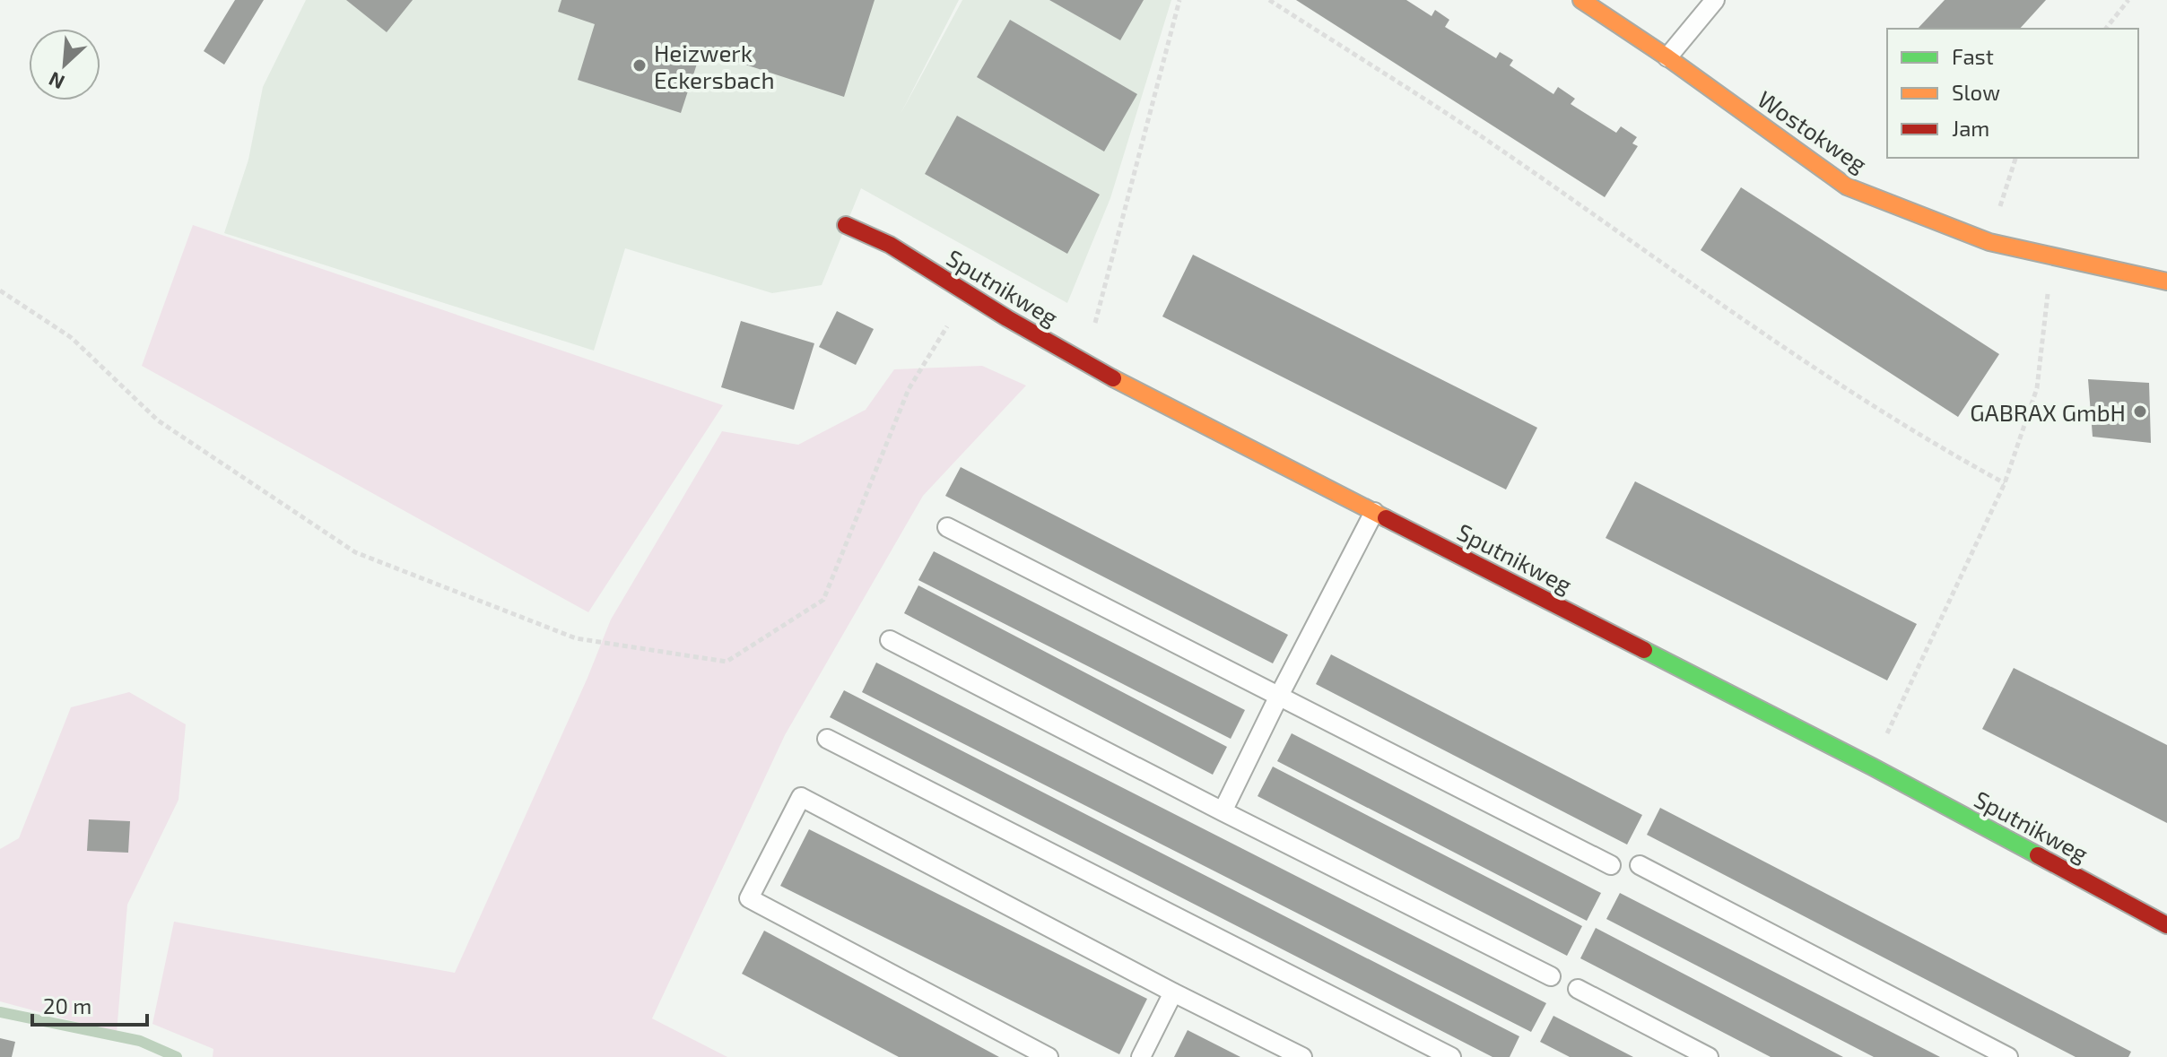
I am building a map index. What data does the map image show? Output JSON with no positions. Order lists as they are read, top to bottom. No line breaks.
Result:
{"streets":{"street":["Wostokweg","Sputnikweg"]},"places":["Heizwerk Eckersbach","GABRAX GmbH"],"legend":["Fast","Slow","Jam"],"scale_bar":"20 m","north":"bottom left"}
